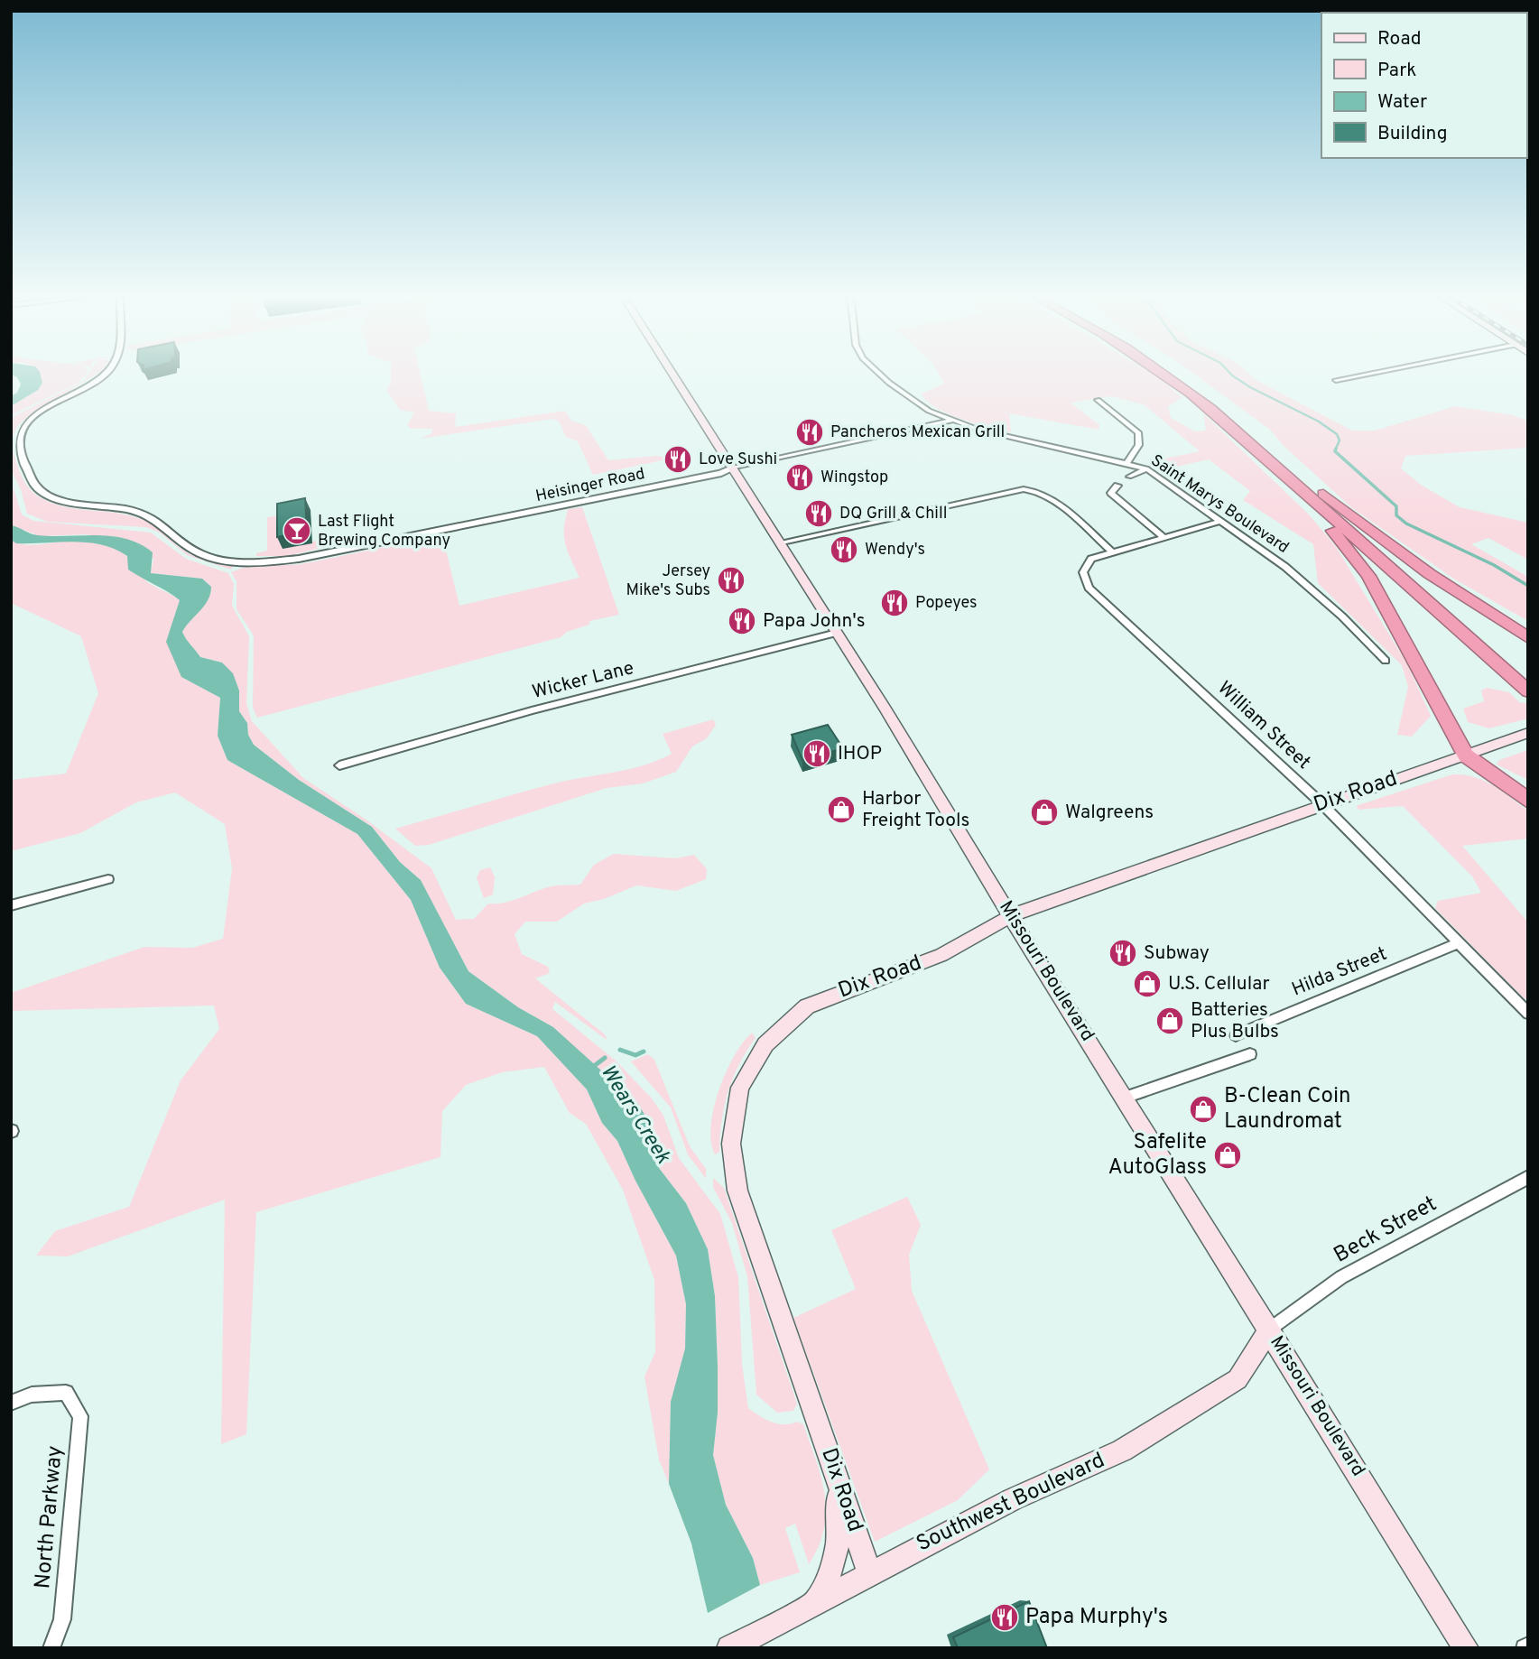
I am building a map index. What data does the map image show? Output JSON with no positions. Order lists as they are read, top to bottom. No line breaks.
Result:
{"streets":{"main road":["Dix Road","Missouri Boulevard","Southwest Boulevard"],"street":["Heisinger Road","Saint Marys Boulevard","Wicker Lane","William Street","Hilda Street","Beck Street","North Parkway"]},"crossings":[["Heisinger Road","Saint Marys Boulevard"],["Heisinger Road","Missouri Boulevard"],["Saint Marys Boulevard","William Street"],["Wicker Lane","Missouri Boulevard"],["William Street","Dix Road"],["William Street","Hilda Street"],["Dix Road","Missouri Boulevard"],["Dix Road","Southwest Boulevard"],["Missouri Boulevard","Beck Street"],["Missouri Boulevard","Southwest Boulevard"],["Beck Street","Southwest Boulevard"]],"water":["Wears Creek"],"places":{"restaurant":["Pancheros Mexican Grill","Love Sushi","Wingstop","DQ Grill & Chill","Wendy's","Jersey Mike's Subs","Popeyes","Papa John's","IHOP","Subway","Papa Murphy's"],"bar":["Last Flight Brewing Company"],"shop":["Harbor Freight Tools","Walgreens","U.S. Cellular","Batteries Plus Bulbs","B-Clean Coin Laundromat","Safelite AutoGlass"]},"legend":["Road","Park","Water","Building"]}
